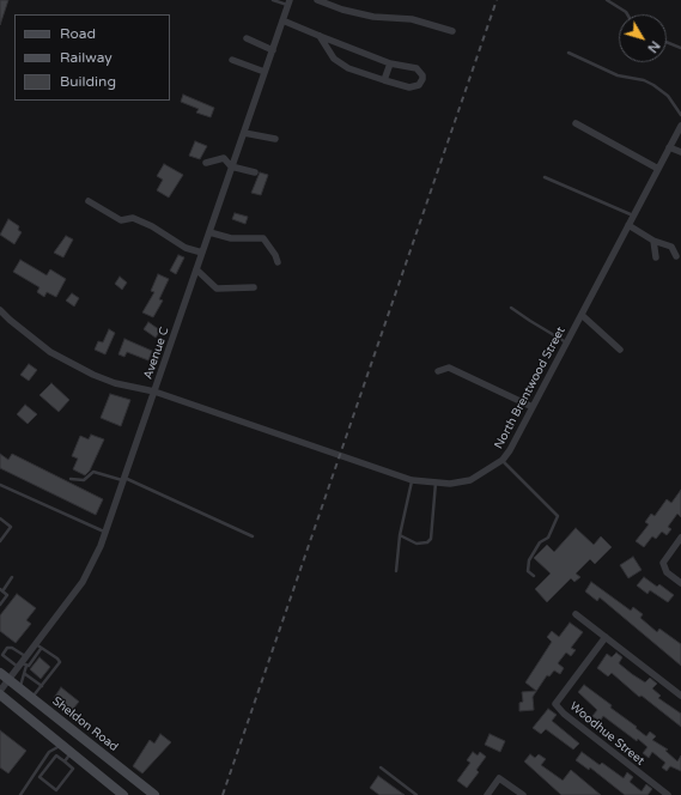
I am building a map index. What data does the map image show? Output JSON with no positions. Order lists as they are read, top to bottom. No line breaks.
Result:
{"streets":{"main road":["Sheldon Road"],"street":["Avenue C","North Brentwood Street","Woodhue Street"]},"crossings":[["Avenue C","North Brentwood Street"],["Avenue C","Sheldon Road"]],"legend":["Road","Railway","Building"],"north":"bottom right"}
